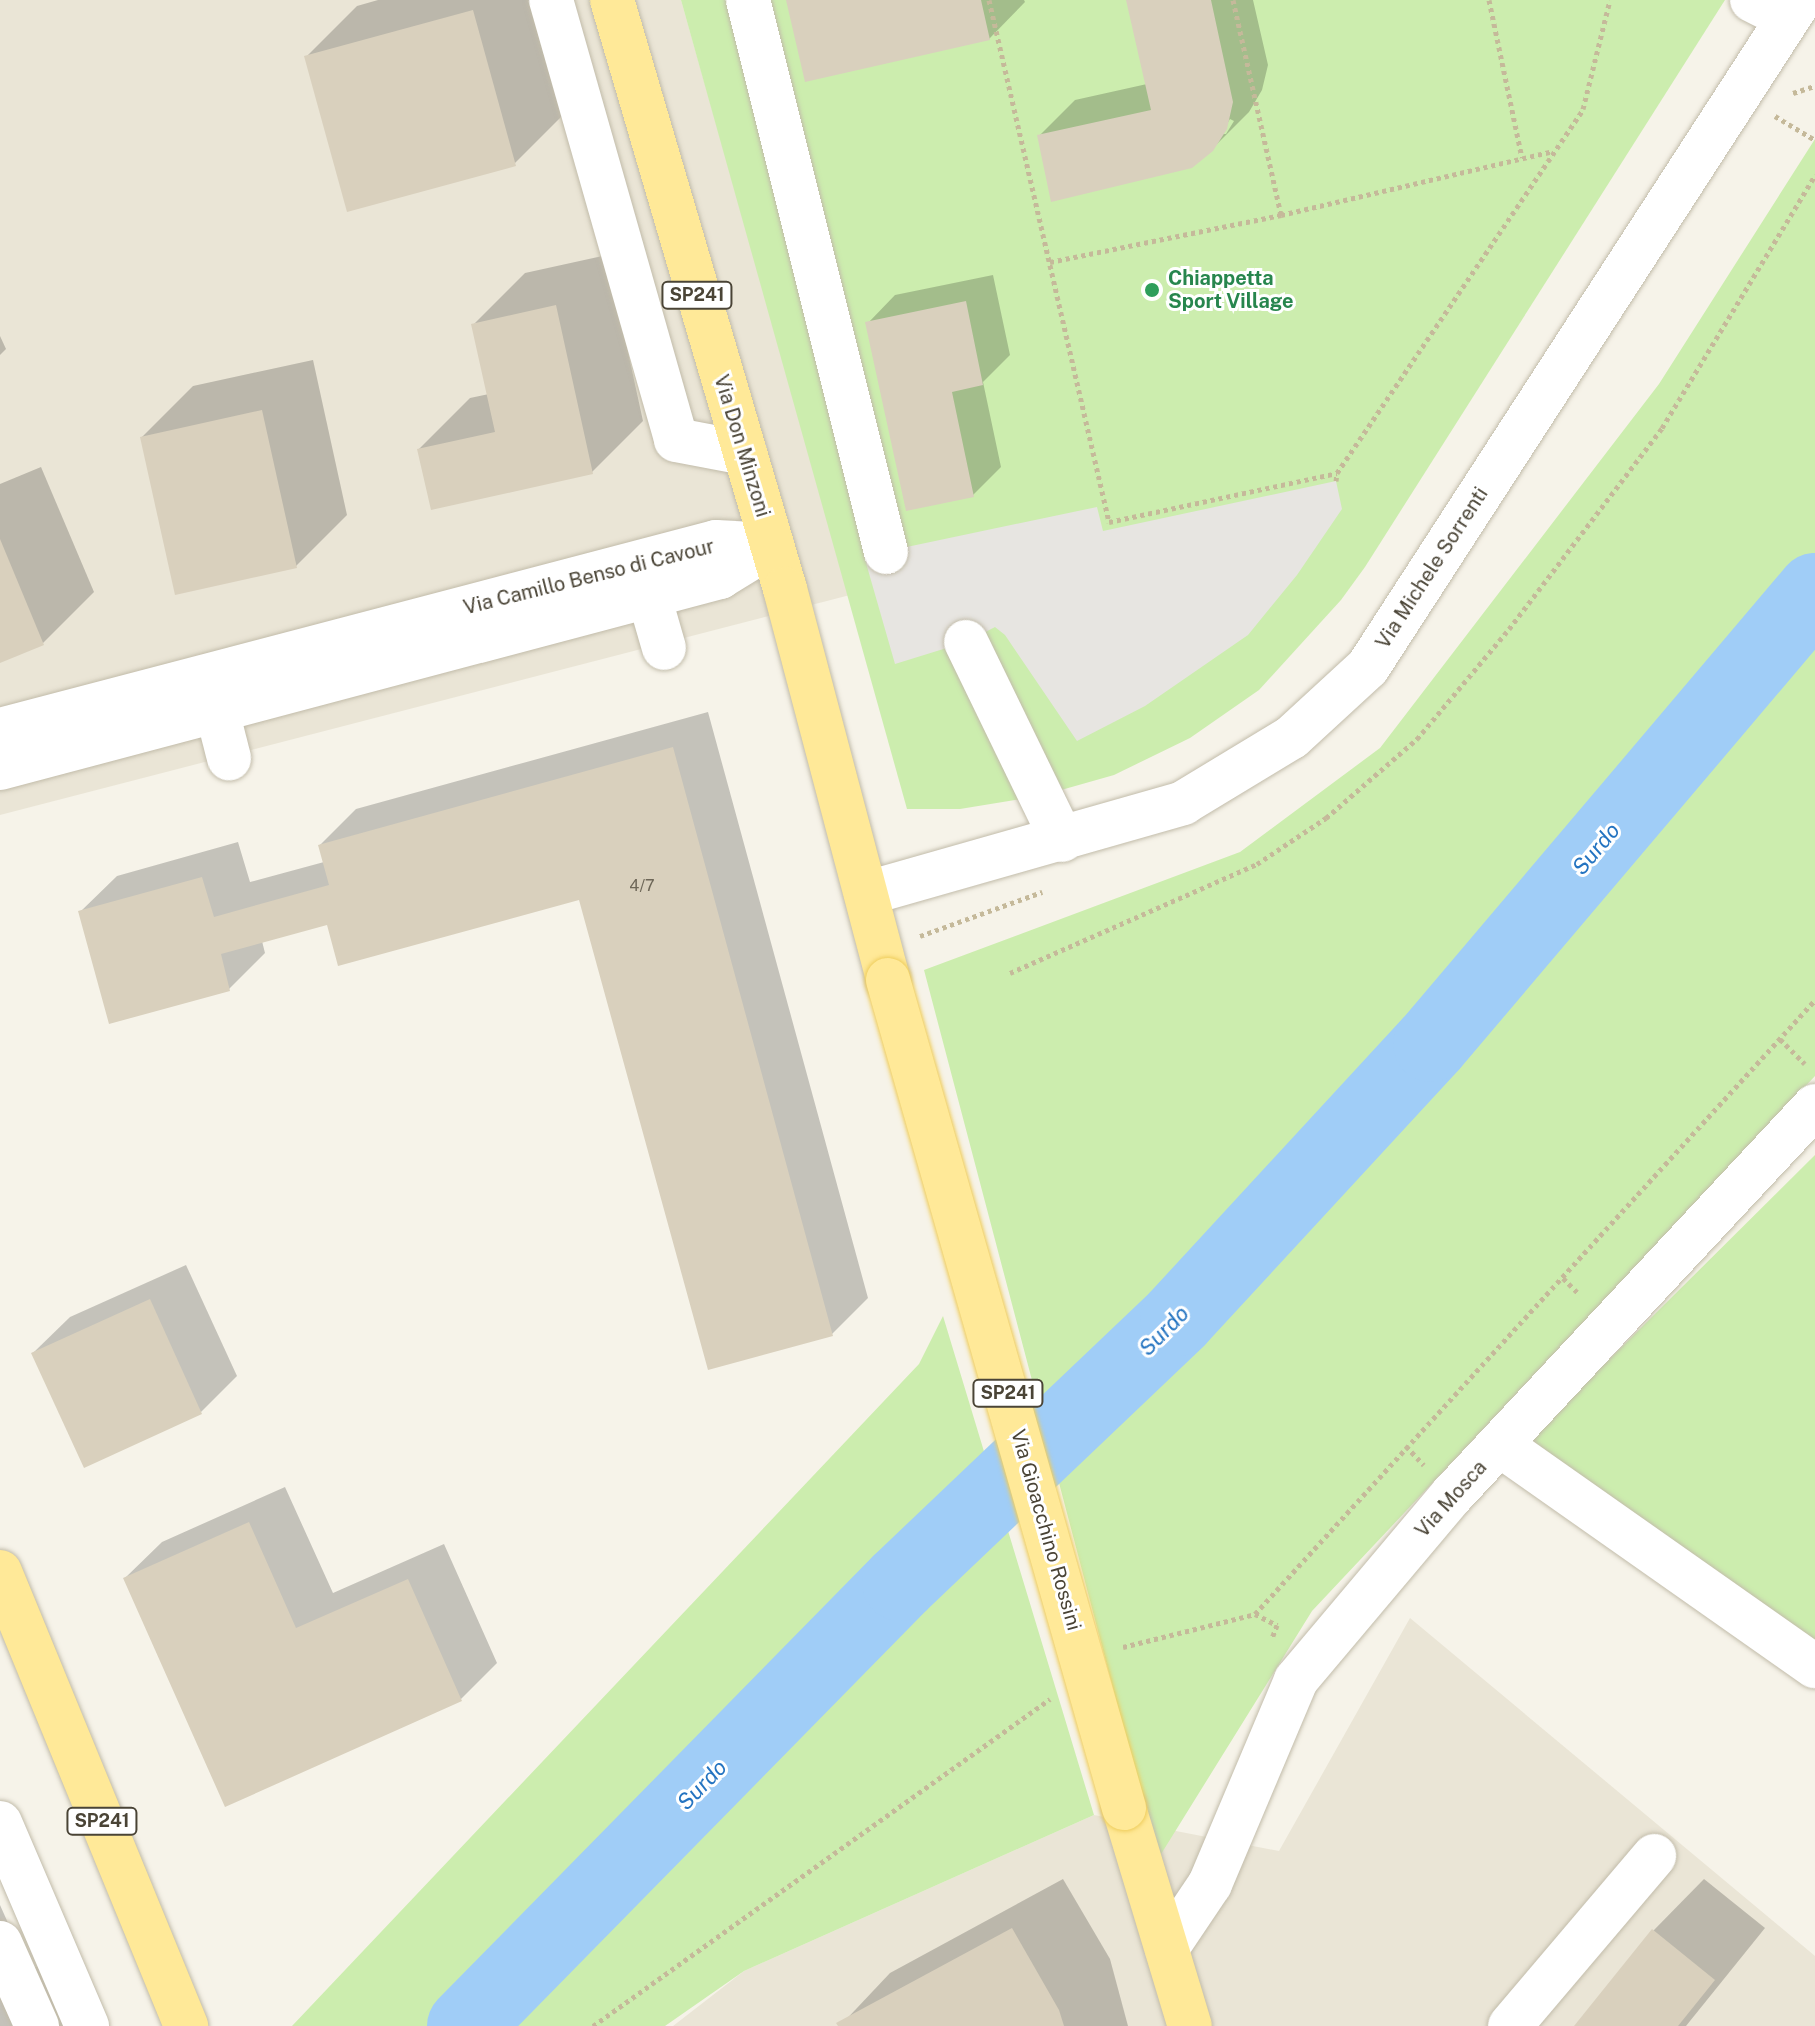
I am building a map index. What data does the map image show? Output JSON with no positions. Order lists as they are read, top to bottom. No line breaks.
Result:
{"streets":{"main road":["SP241","Via Don Minzoni","Via Gioacchino Rossini"],"street":["Via Michele Sorrenti","Via Camillo Benso di Cavour","Via Mosca"]},"crossings":[["Via Don Minzoni","Via Michele Sorrenti"],["Via Don Minzoni","Via Camillo Benso di Cavour"],["Via Don Minzoni","Via Gioacchino Rossini"],["Via Michele Sorrenti","Via Gioacchino Rossini"],["Via Mosca","Via Gioacchino Rossini"]],"water":["Surdo"],"places":["Chiappetta Sport Village"],"house_numbers":["4/7"]}
